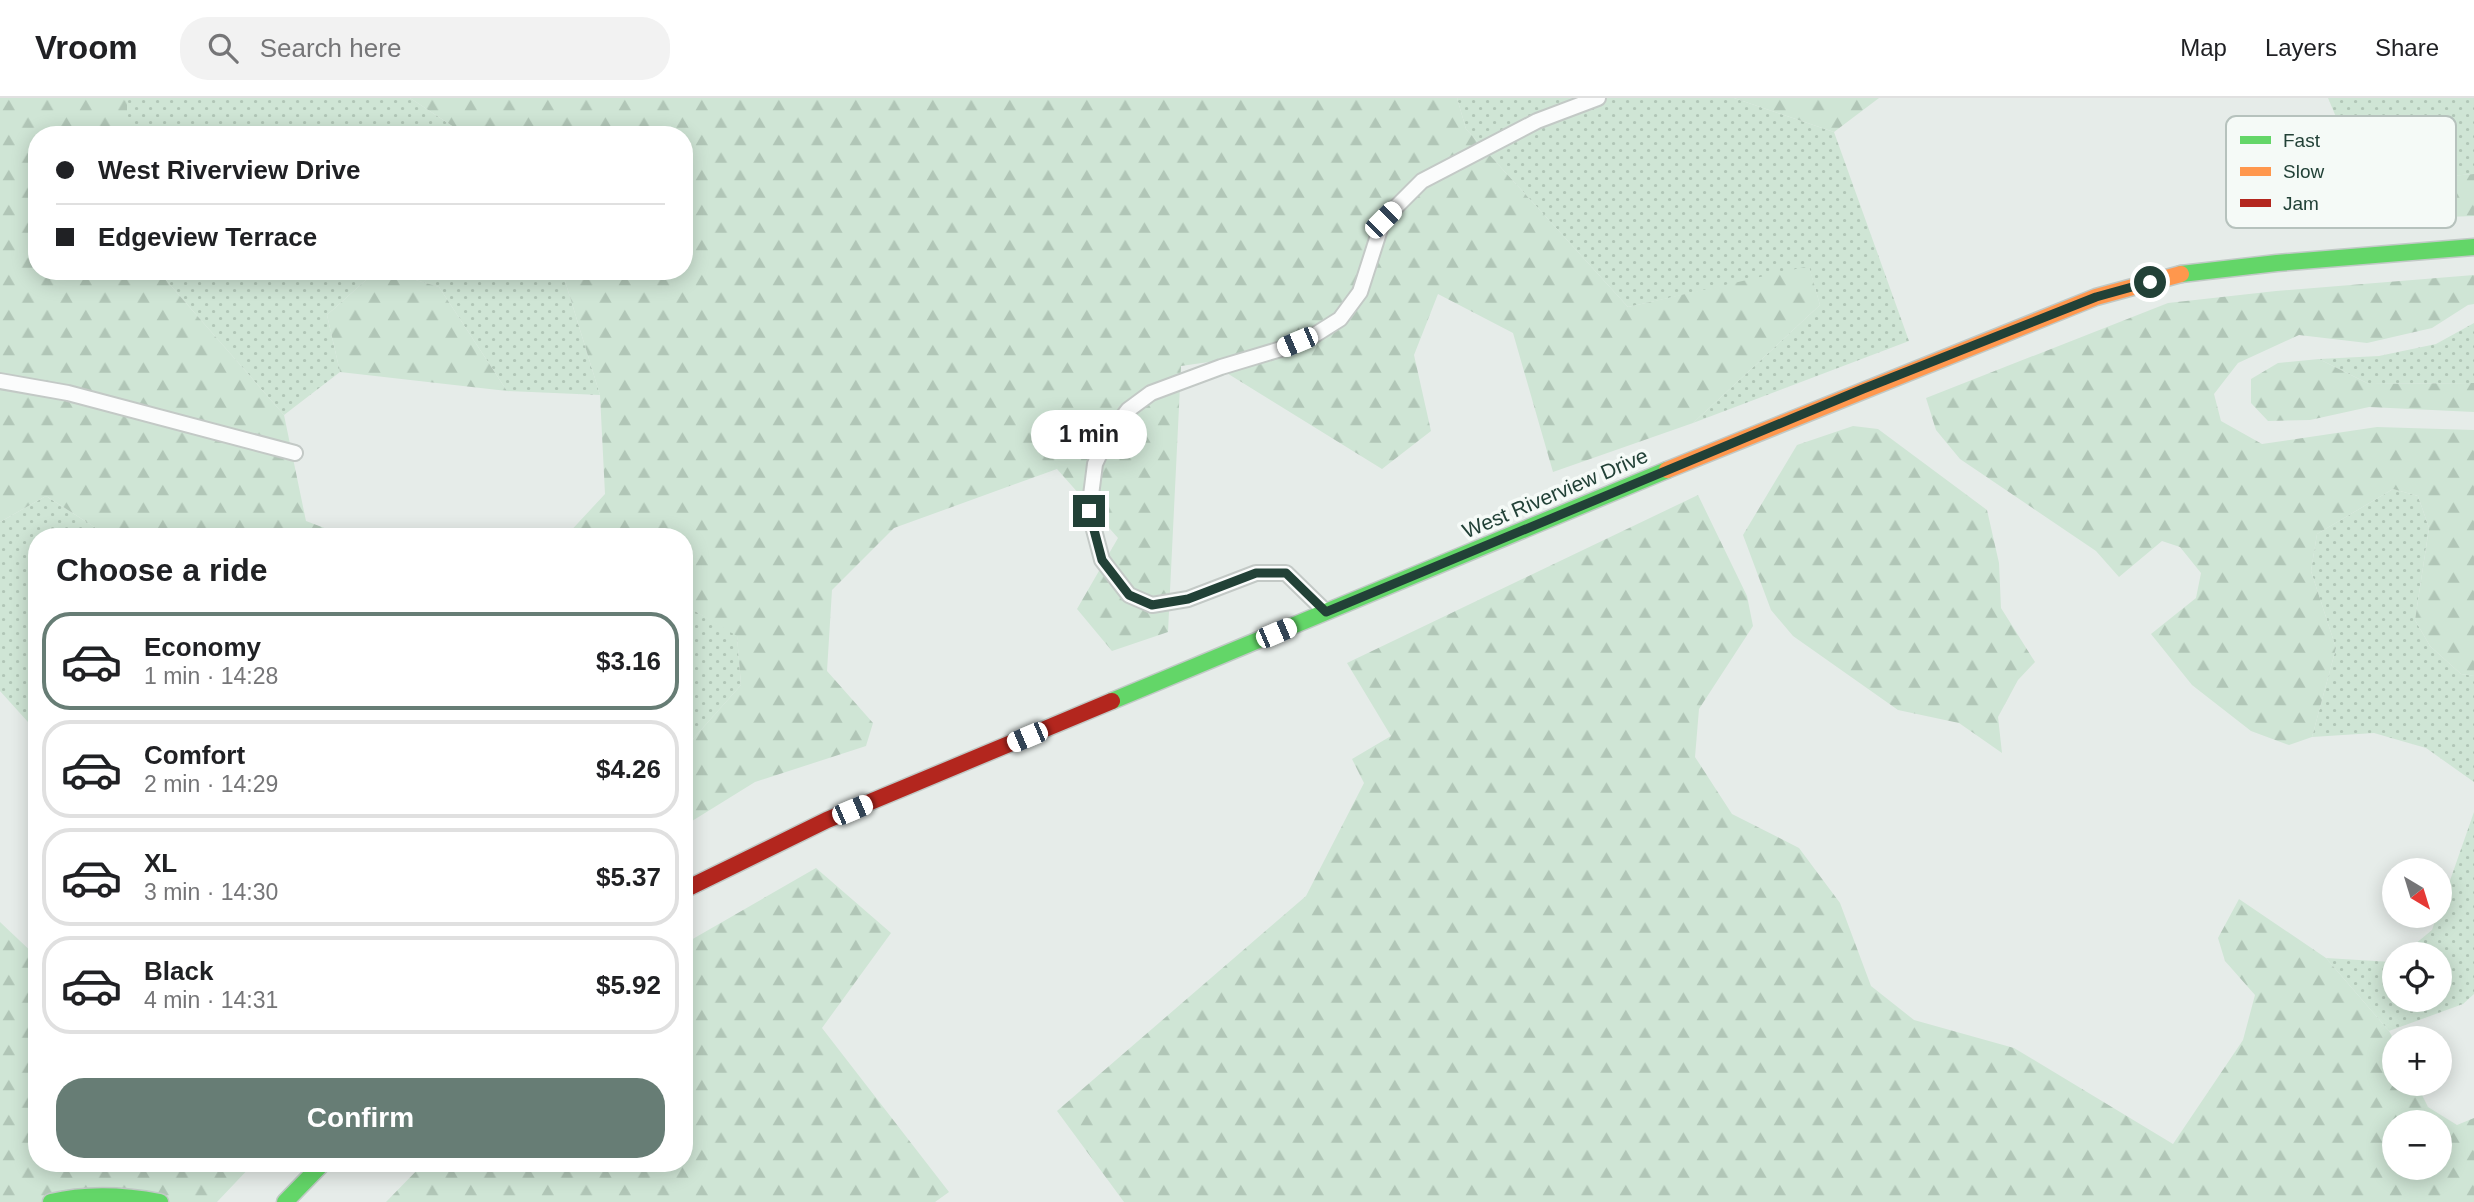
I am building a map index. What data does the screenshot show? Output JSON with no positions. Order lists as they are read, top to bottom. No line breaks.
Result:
{"streets":{"street":["West Riverview Drive"]},"legend":["Fast","Slow","Jam"],"north":"bottom right","page":{"header":"Vroom","search":"Search here","nav":["Map","Layers","Share"],"banner":["West Riverview Drive","Edgeview Terrace"],"bubble":"1 min","heading":"Choose a ride","list":[{"name":"Economy","note":"1 min · 14:28","value":"$3.16"},{"name":"Comfort","note":"2 min · 14:29","value":"$4.26"},{"name":"XL","note":"3 min · 14:30","value":"$5.37"},{"name":"Black","note":"4 min · 14:31","value":"$5.92"}],"map_buttons":["+","−"],"buttons":"Confirm"}}
